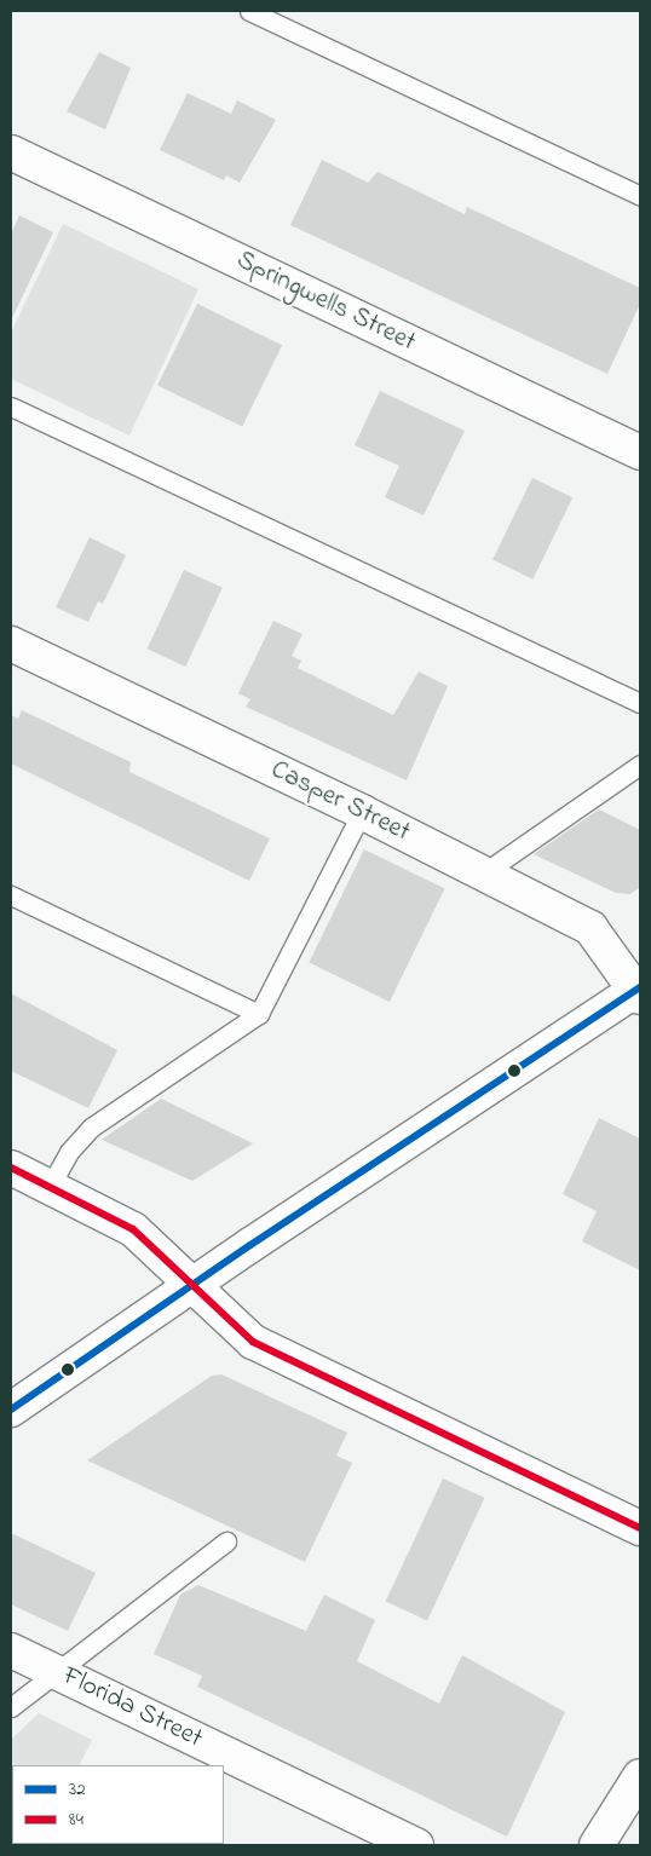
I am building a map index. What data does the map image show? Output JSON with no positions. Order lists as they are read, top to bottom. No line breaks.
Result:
{"streets":{"street":["Springwells Street","Casper Street","Florida Street"]},"lines":["transit line 32","transit line 84"],"legend":["32","84"]}
